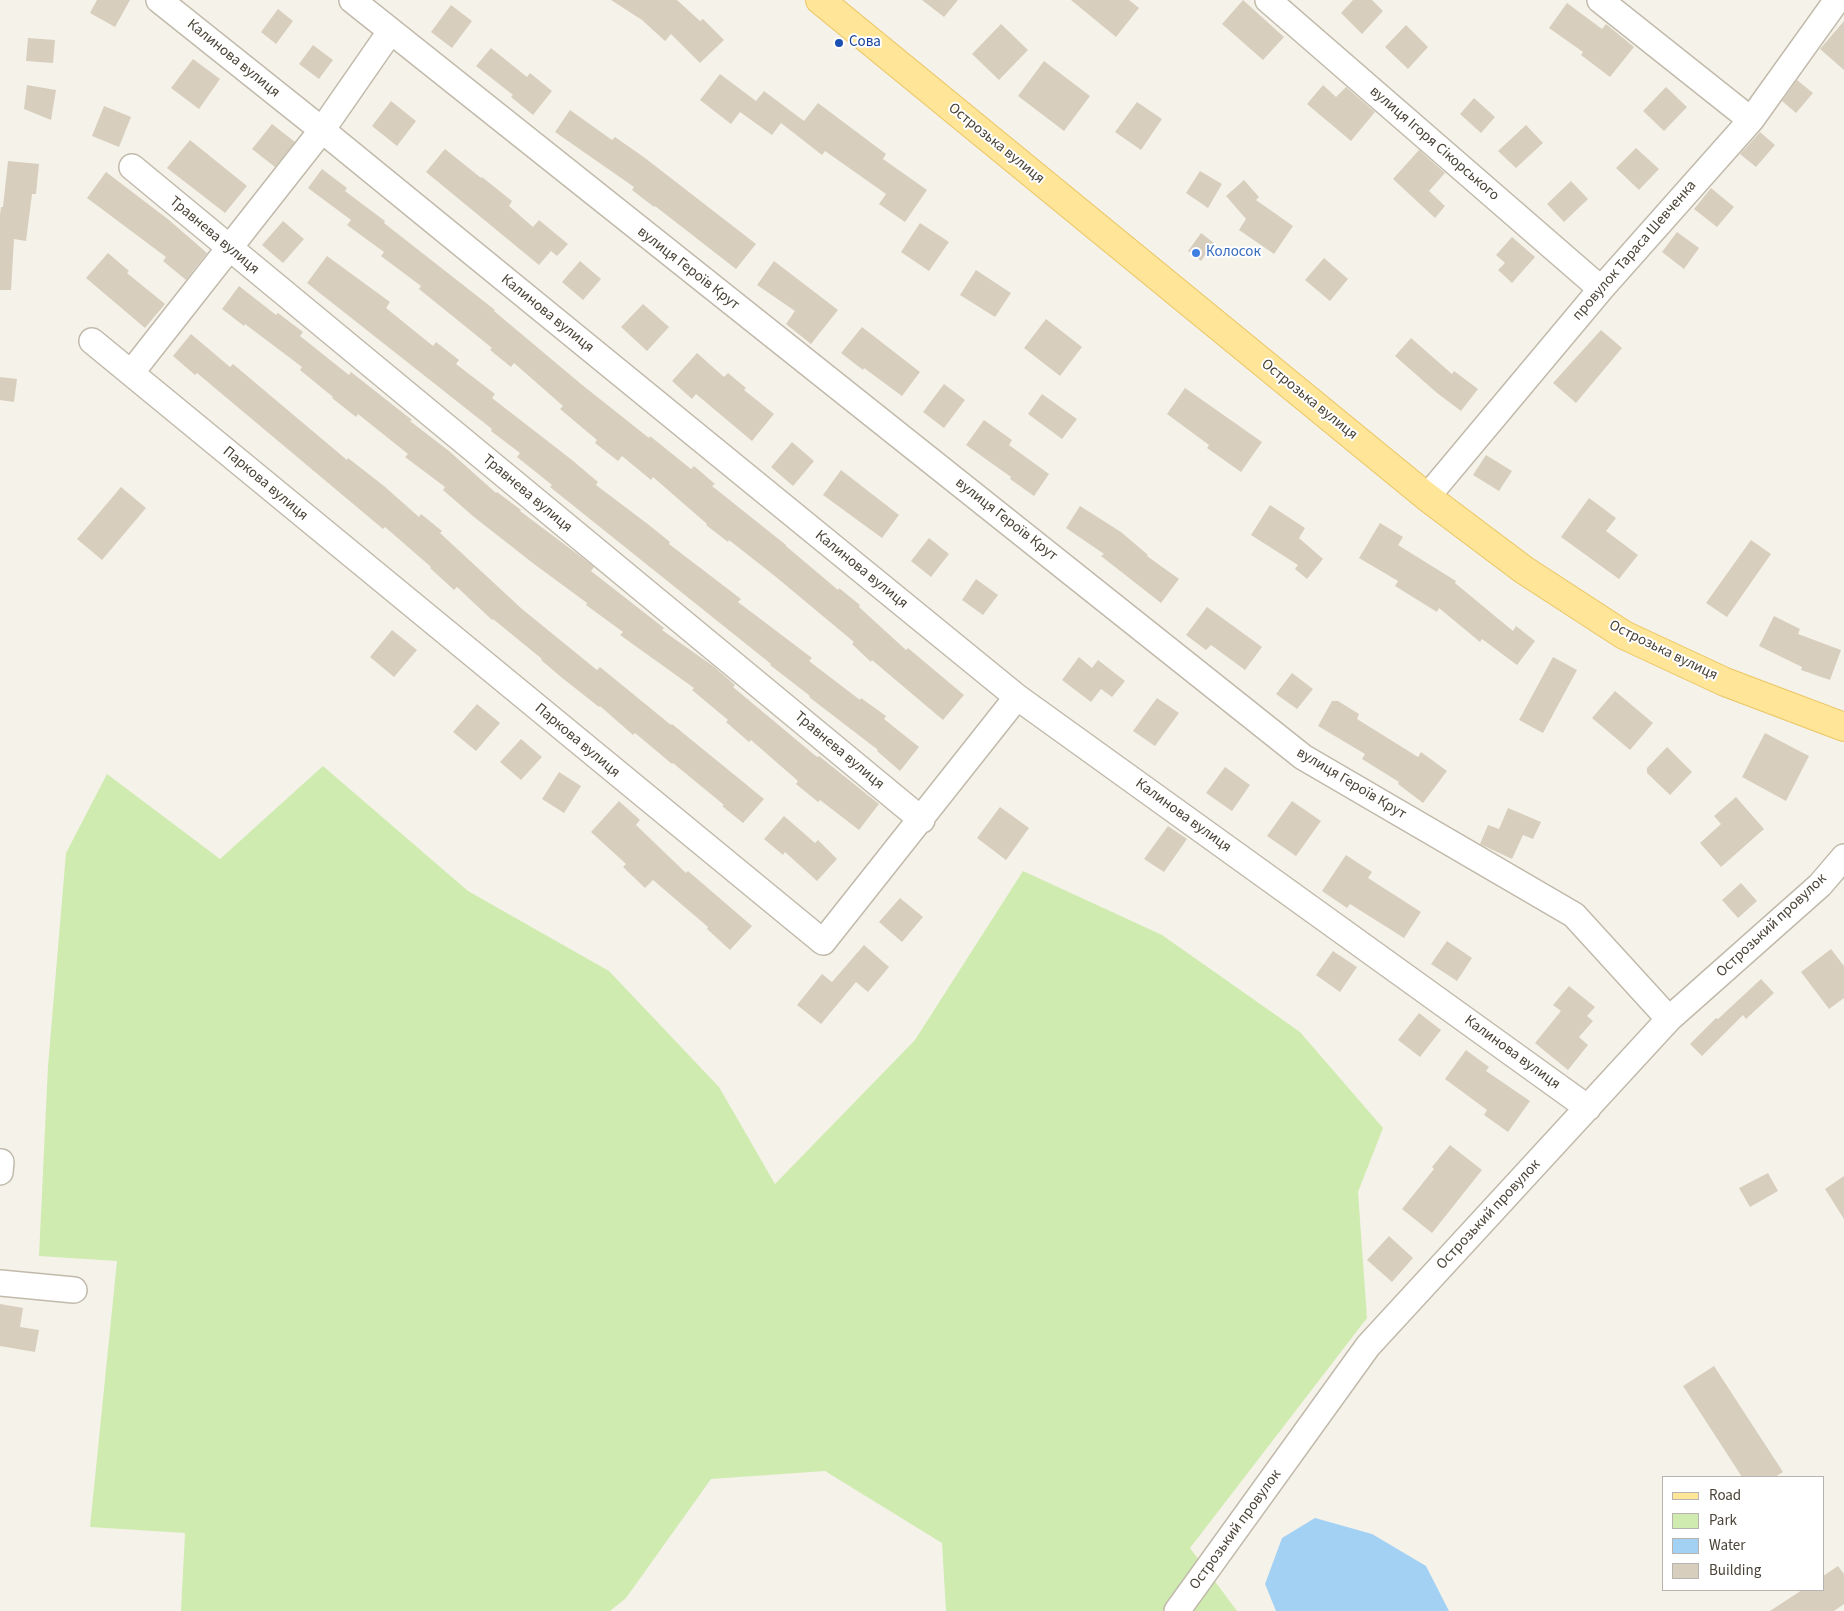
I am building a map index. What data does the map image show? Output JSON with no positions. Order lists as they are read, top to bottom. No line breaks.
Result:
{"streets":{"main road":["Острозька вулиця"],"street":["Калинова вулиця","вулиця Ігоря Сікорського","Травнева вулиця","провулок Тараса Шевченка","вулиця Героїв Крут","Паркова вулиця","Острозький провулок"]},"crossings":[["Калинова вулиця","Паркова вулиця"],["Калинова вулиця","Острозький провулок"],["Острозька вулиця","провулок Тараса Шевченка"],["вулиця Ігоря Сікорського","провулок Тараса Шевченка"],["Травнева вулиця","Паркова вулиця"],["вулиця Героїв Крут","Острозький провулок"]],"places":["Сова","Колосок"],"legend":["Road","Park","Water","Building"]}
